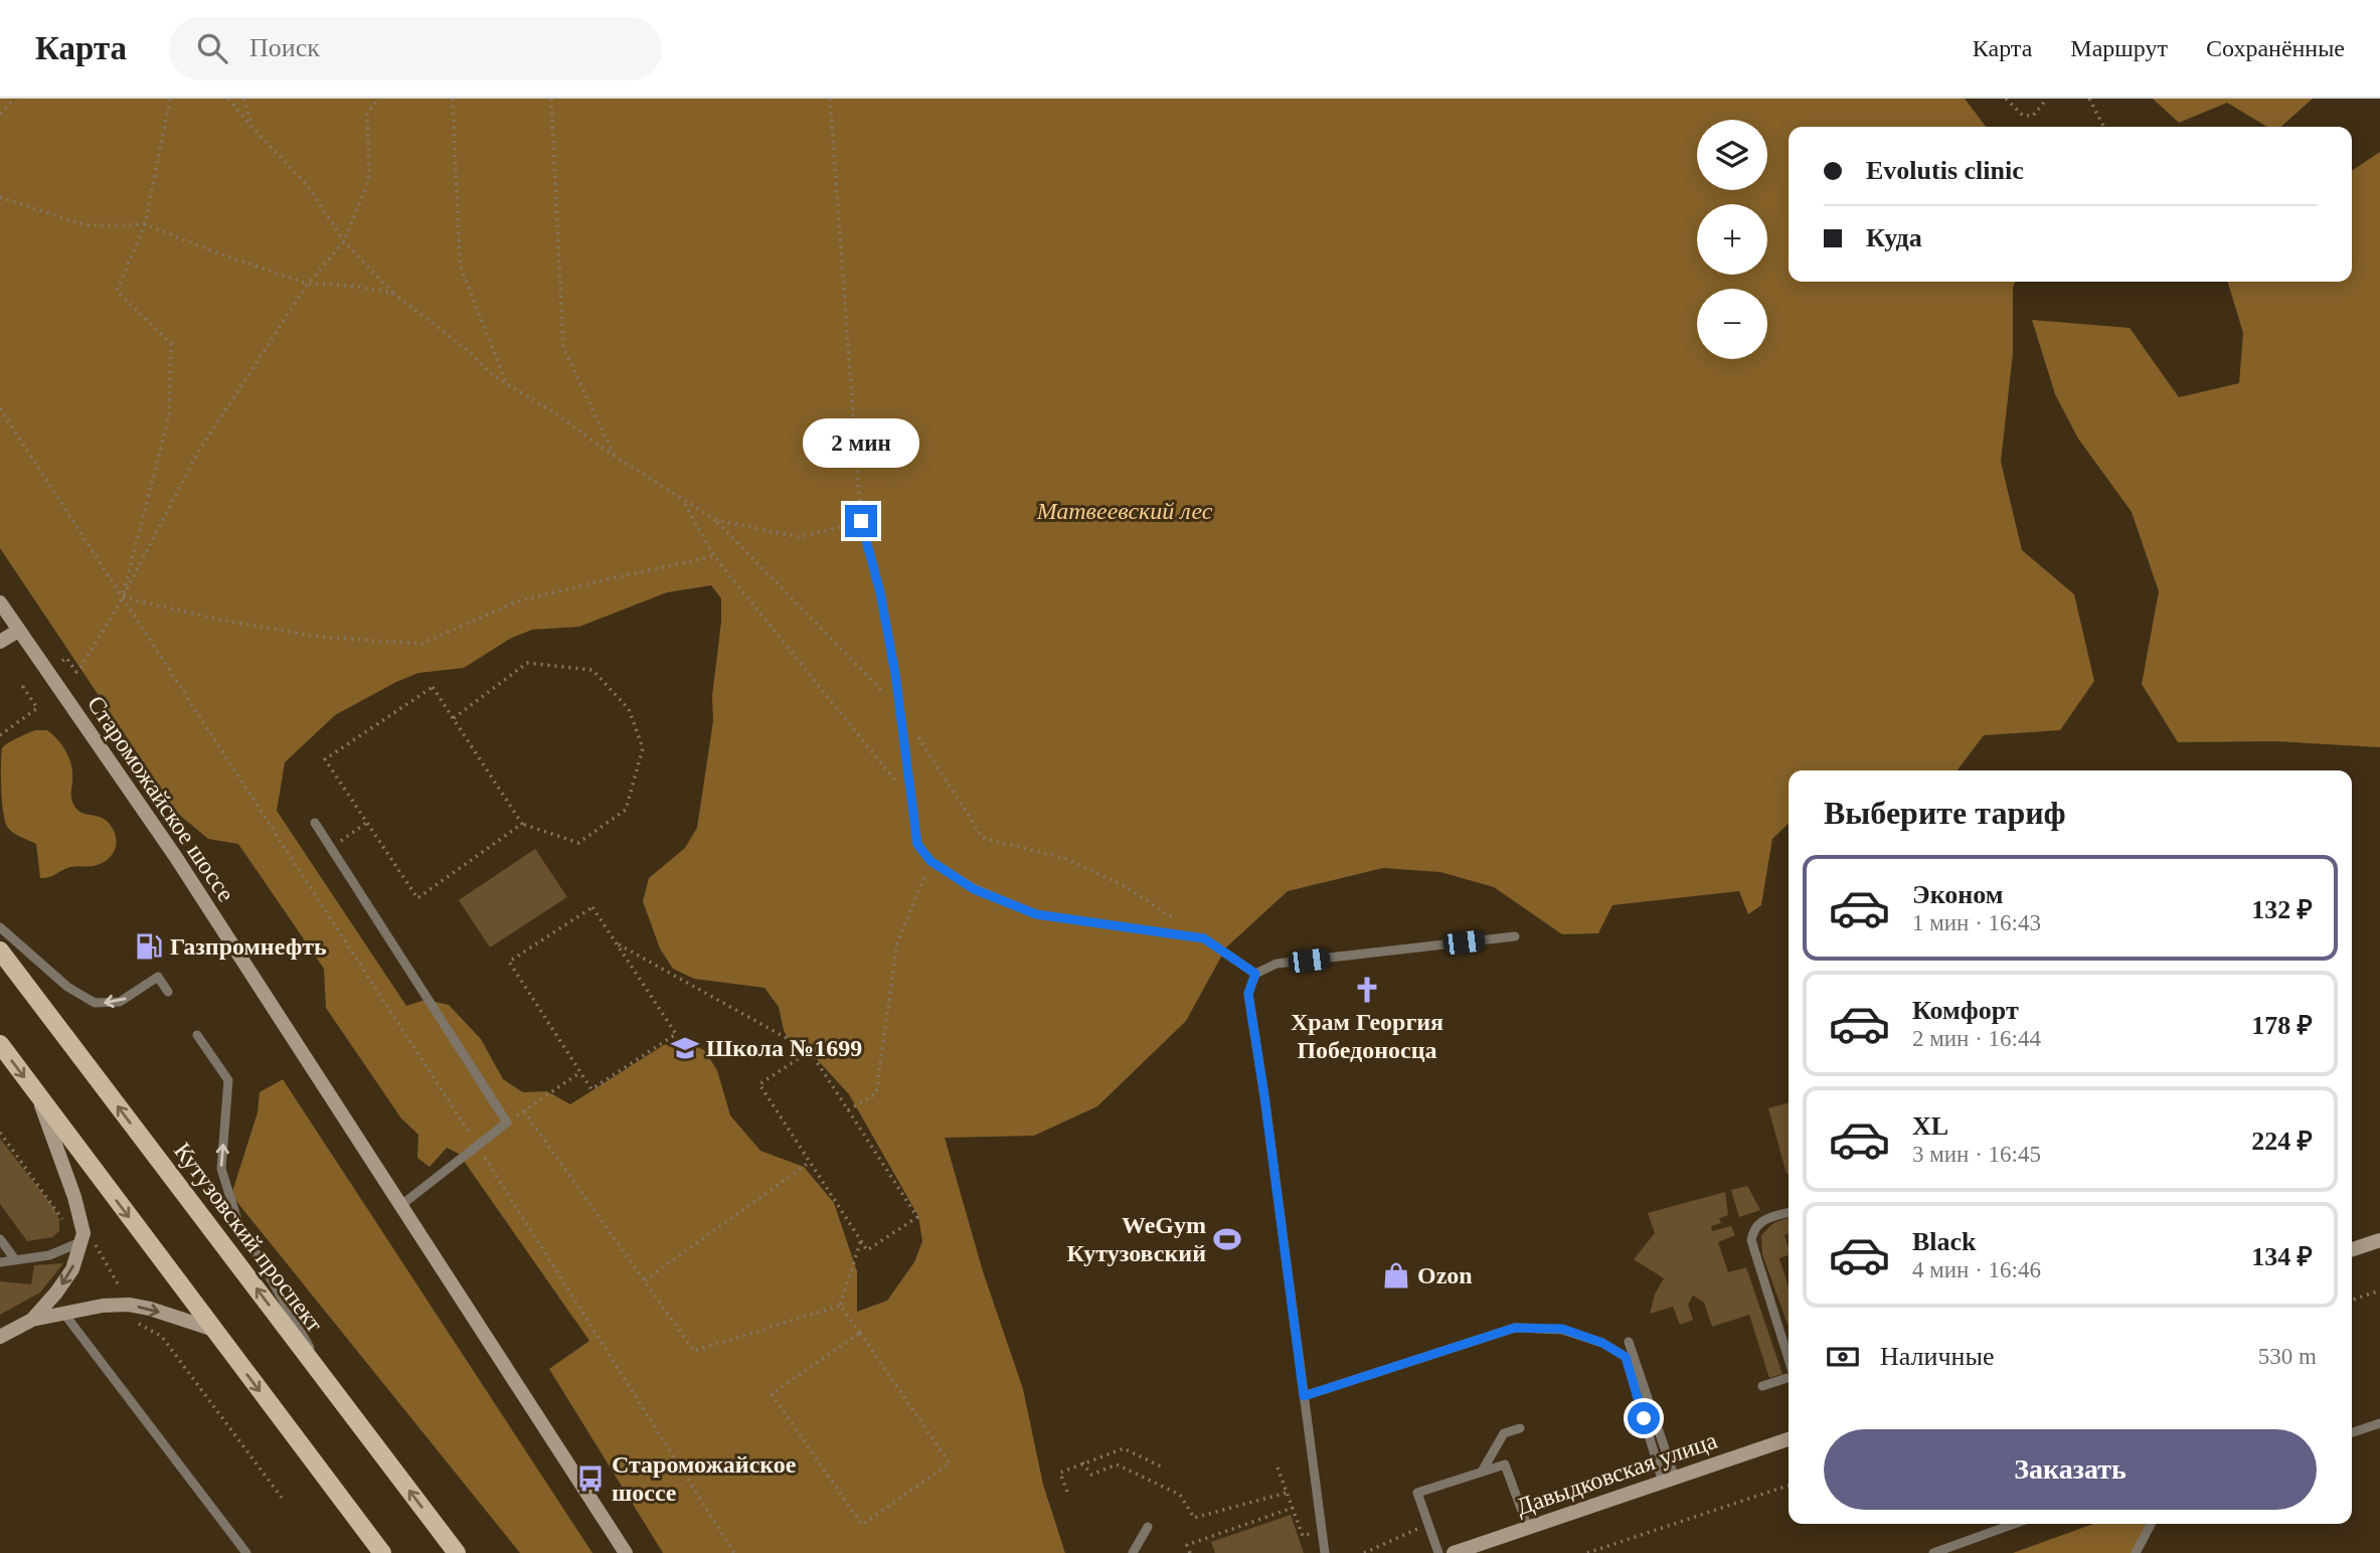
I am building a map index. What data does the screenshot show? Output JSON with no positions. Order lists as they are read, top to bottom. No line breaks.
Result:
{"streets":{"main road":["Староможайское шоссе","Кутузовский проспект","Давыдковская улица"]},"parks":["Матвеевский лес"],"places":{"fuel station":["Газпромнефть"],"church":["Храм Георгия Победоносца"],"school or university":["Школа №1699"],"sports":["WeGym Кутузовский"],"shop":["Ozon"],"bus stop":["Староможайское шоссе"]},"page":{"header":"Карта","search":"Поиск","nav":["Карта","Маршрут","Сохранённые"],"map_buttons":["+","−"],"banner":["Evolutis clinic","Куда"],"bubble":"2 мин","heading":"Выберите тариф","list":[{"name":"Эконом","note":"1 мин · 16:43","value":"132 ₽"},{"name":"Комфорт","note":"2 мин · 16:44","value":"178 ₽"},{"name":"XL","note":"3 мин · 16:45","value":"224 ₽"},{"name":"Black","note":"4 мин · 16:46","value":"134 ₽"}],"pay":["Наличные","530 m"],"buttons":"Заказать"}}
